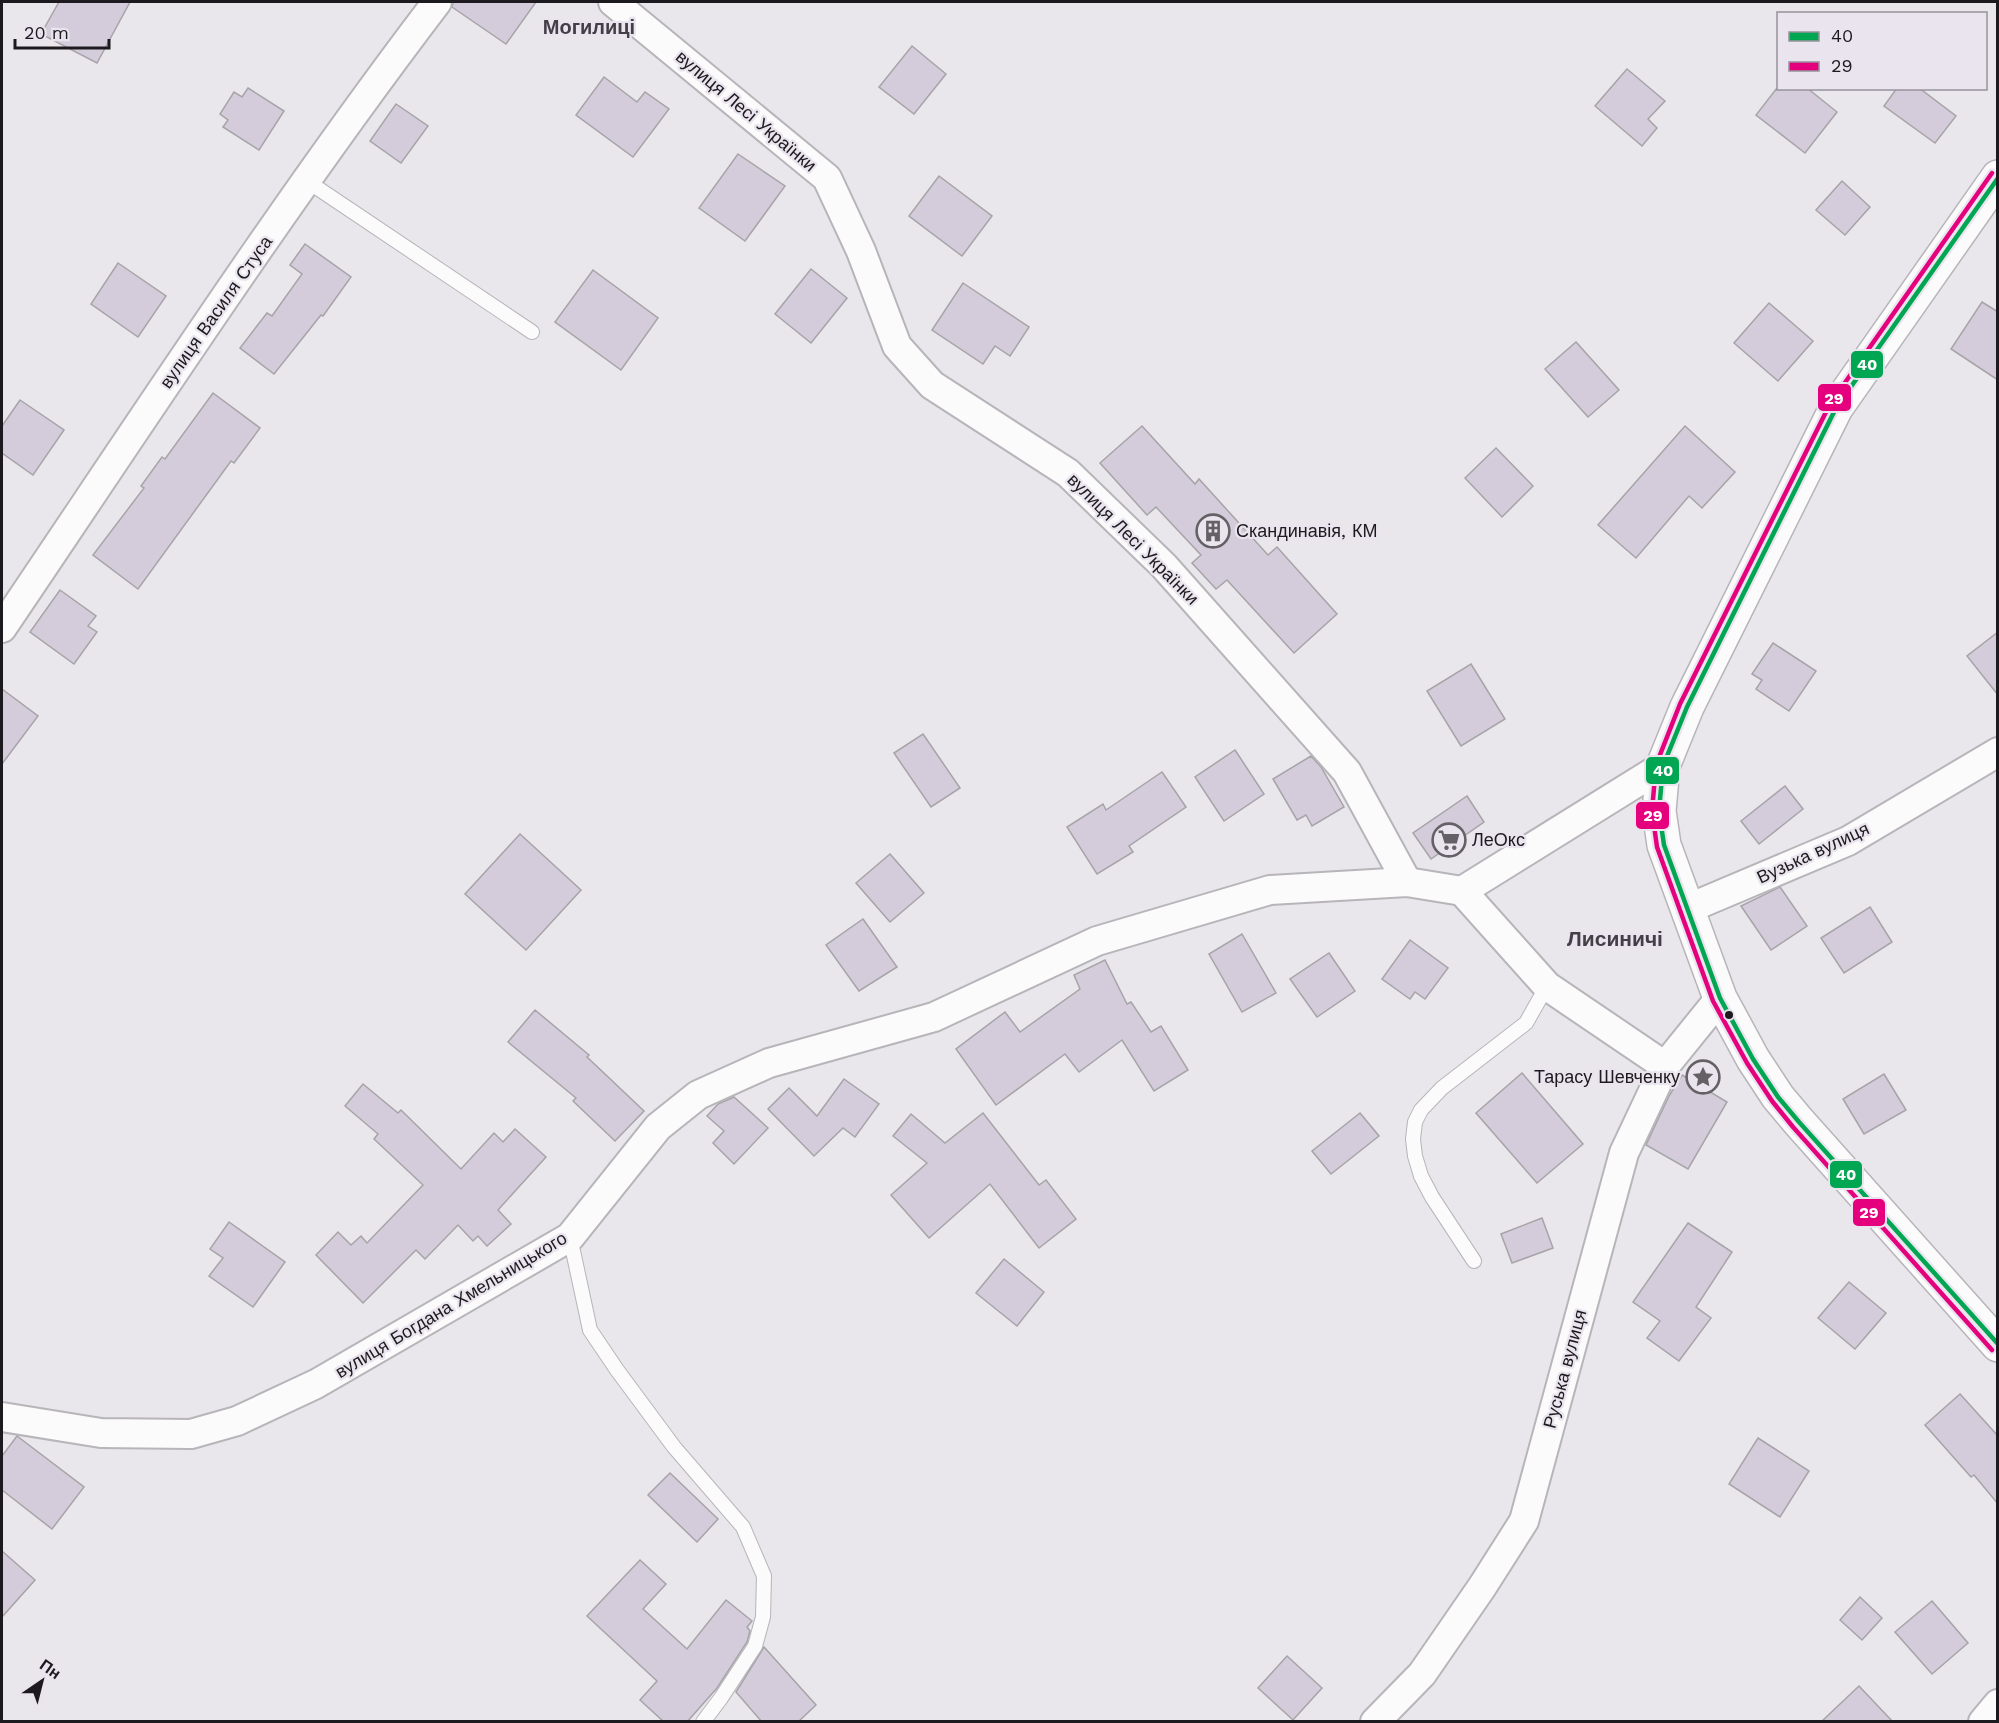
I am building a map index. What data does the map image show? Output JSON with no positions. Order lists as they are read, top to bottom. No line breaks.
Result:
{"streets":{"street":["вулиця Лесі Українки","вулиця Василя Стуса","Вузька вулиця","вулиця Богдана Хмельницького","Руська вулиця"]},"crossings":[["вулиця Лесі Українки","вулиця Богдана Хмельницького"]],"districts":["Могилиці","Лисиничі"],"places":{"building":["Скандинавія, КМ"],"supermarket":["ЛеОкс"],"place":["Тарасу Шевченку"]},"lines":["transit line 29","transit line 40"],"legend":["40","29"],"scale_bar":"20 m","north":"top right"}
